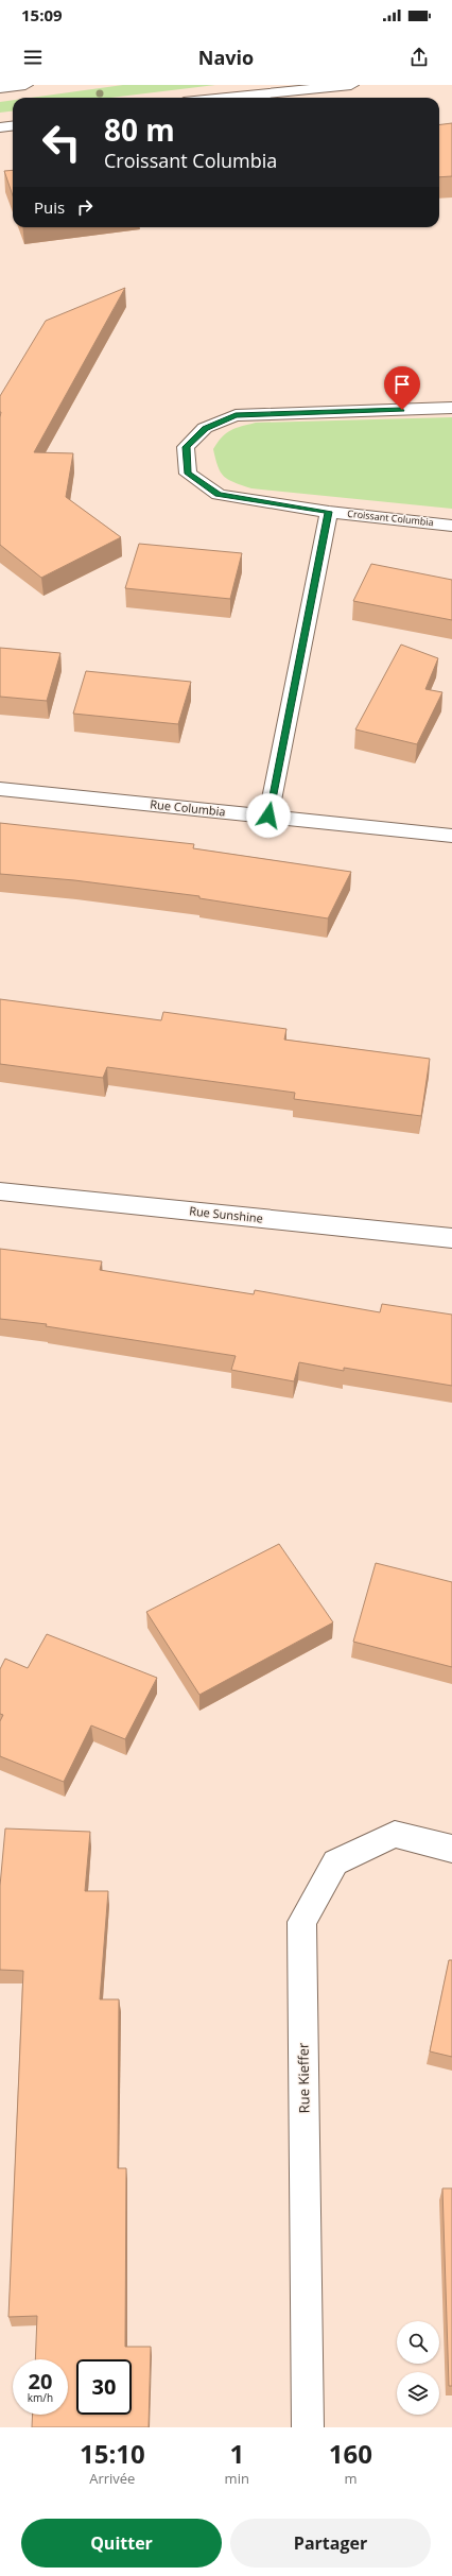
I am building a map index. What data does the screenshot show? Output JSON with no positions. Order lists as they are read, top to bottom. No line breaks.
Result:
{"streets":{"street":["Croissant Columbia","Rue Columbia","Rue Sunshine","Rue Kieffer"]},"page":{"status":"15:09","header":"Navio","turn":["80 m","Croissant Columbia"],"then":"Puis","speed":"20 km/h","limit":"30","eta":["15:10","Arrivée","1","min","160","m"],"buttons":["Quitter","Partager"]}}
